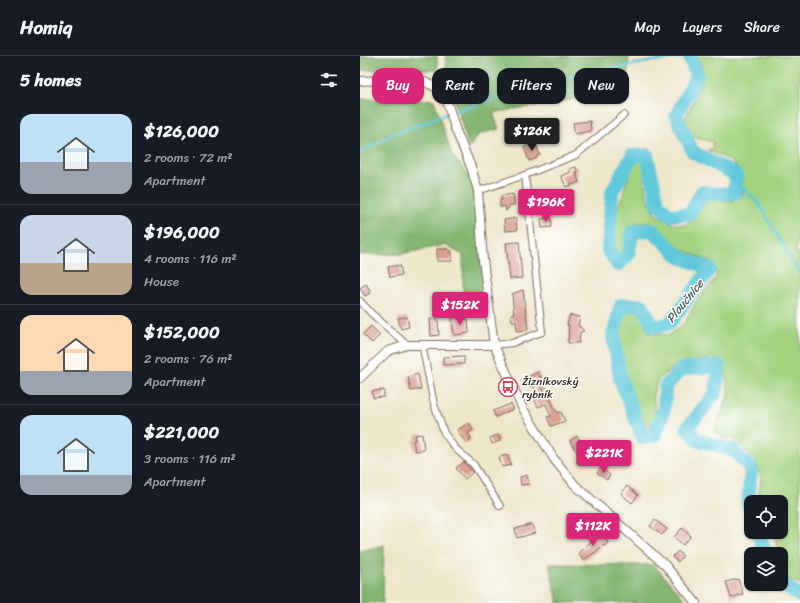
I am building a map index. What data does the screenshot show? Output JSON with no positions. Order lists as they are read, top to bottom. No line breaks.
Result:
{"water":["Ploučnice"],"places":{"bus stop":["Žizníkovský rybník"]},"page":{"header":"Homiq","nav":["Map","Layers","Share"],"heading":"5 homes","chip":["Buy","Rent","Filters","New"],"list":[{"name":"$126,000","note":"2 rooms · 72 m² · Apartment"},{"name":"$196,000","note":"4 rooms · 116 m² · House"},{"name":"$152,000","note":"2 rooms · 76 m² · Apartment"},{"name":"$221,000","note":"3 rooms · 116 m² · Apartment"}],"price":["$126K","$196K","$152K","$221K","$112K"]}}
